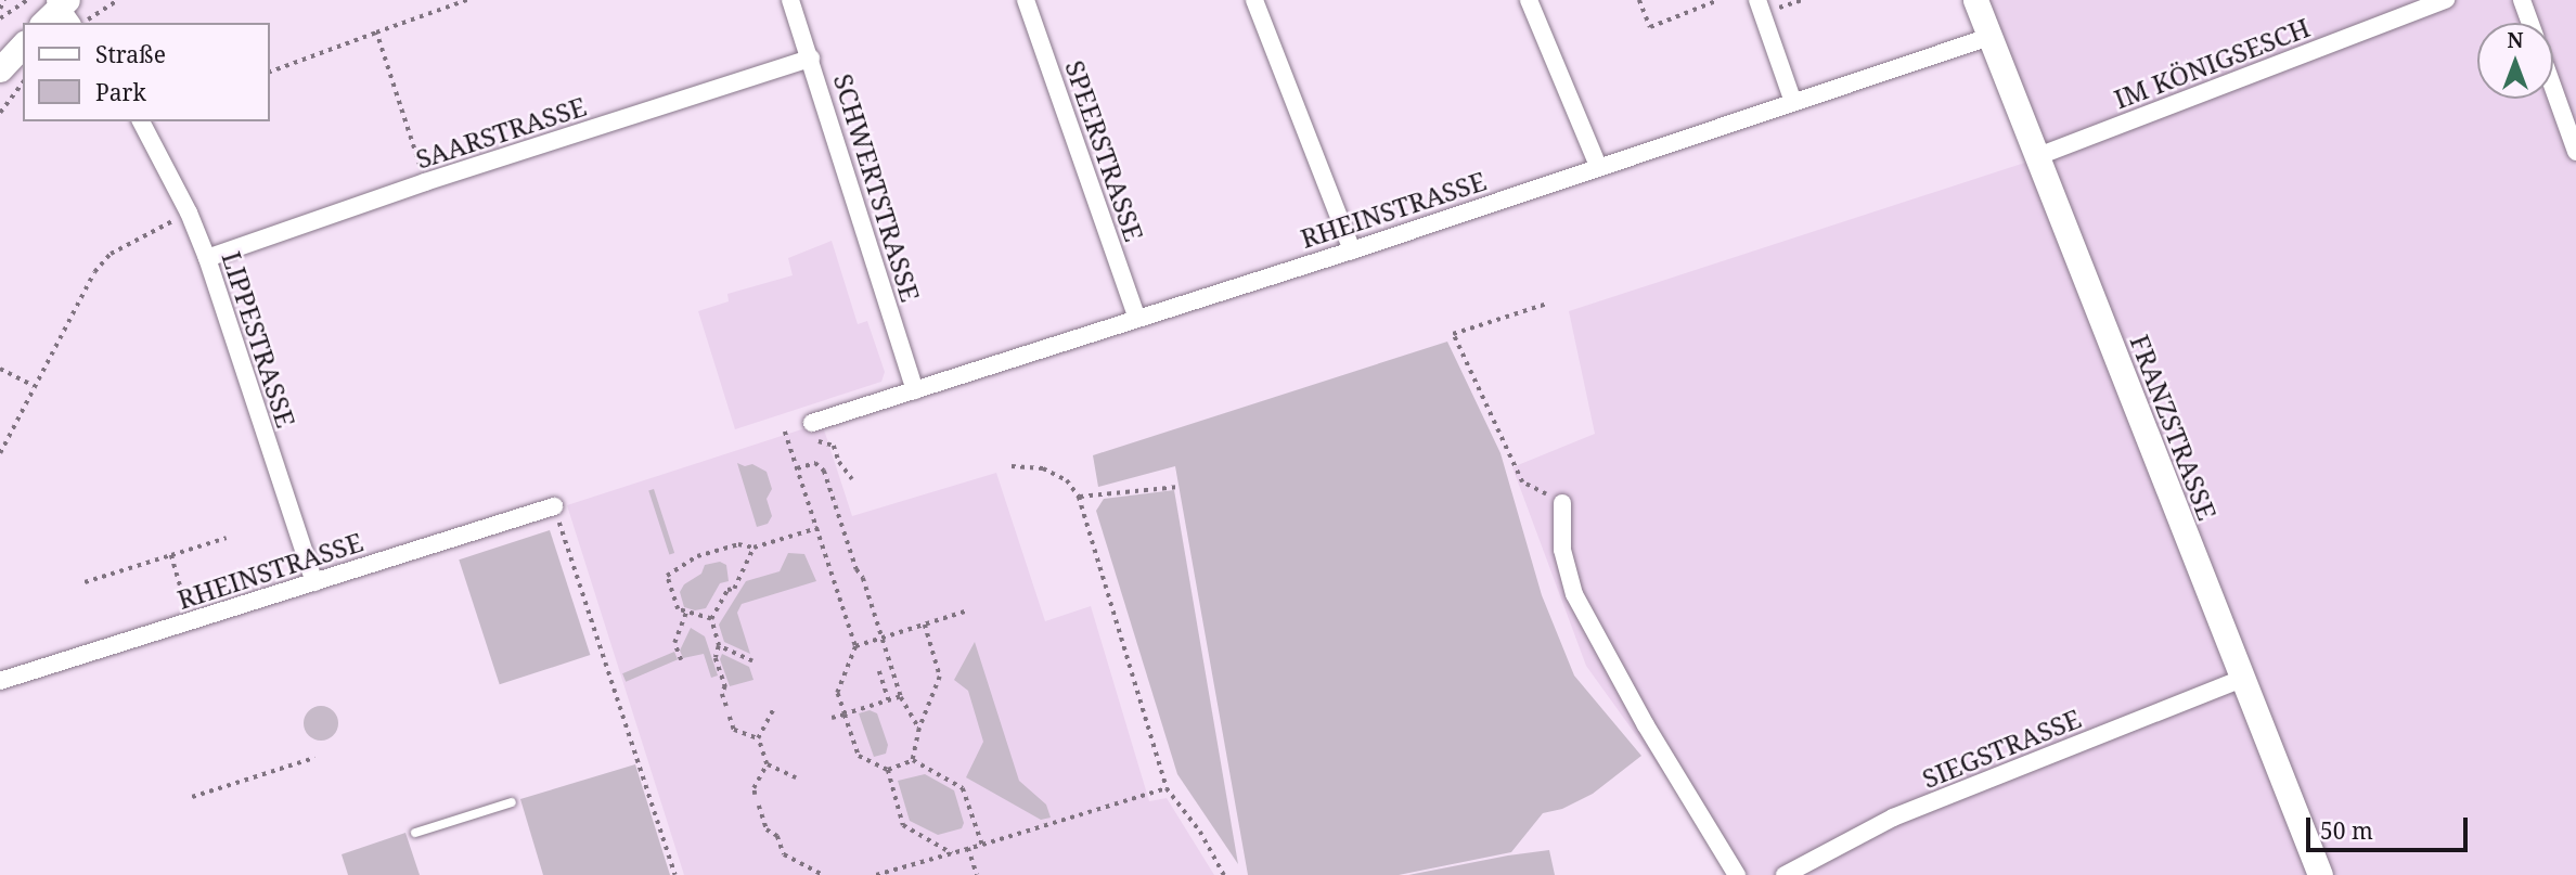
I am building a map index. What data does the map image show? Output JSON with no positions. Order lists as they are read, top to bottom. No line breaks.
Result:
{"streets":{"street":["IM KÖNIGSESCH","SAARSTRASSE","SPEERSTRASSE","SCHWERTSTRASSE","RHEINSTRASSE","LIPPESTRASSE","FRANZSTRASSE","SIEGSTRASSE"]},"crossings":[["IM KÖNIGSESCH","FRANZSTRASSE"],["SAARSTRASSE","SCHWERTSTRASSE"],["SAARSTRASSE","LIPPESTRASSE"],["SPEERSTRASSE","RHEINSTRASSE"],["SCHWERTSTRASSE","RHEINSTRASSE"],["RHEINSTRASSE","LIPPESTRASSE"],["RHEINSTRASSE","FRANZSTRASSE"],["FRANZSTRASSE","SIEGSTRASSE"]],"legend":["Straße","Park"],"scale_bar":"50 m","north":"top"}
